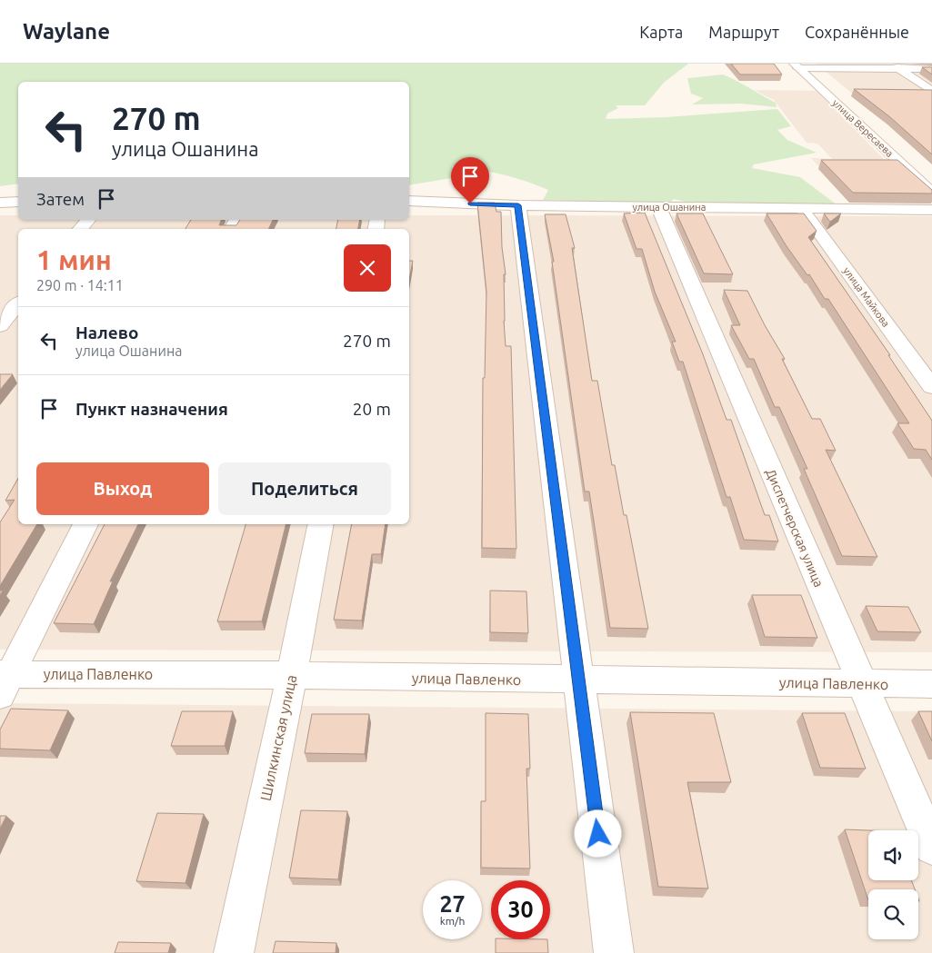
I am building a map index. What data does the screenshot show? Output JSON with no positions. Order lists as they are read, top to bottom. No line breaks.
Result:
{"streets":{"street":["улица Вересаева","улица Ошанина","улица Майкова","Диспетчерская улица","улица Павленко","Шилкинская улица"]},"crossings":[["улица Ошанина","улица Майкова"],["улица Ошанина","Диспетчерская улица"],["Диспетчерская улица","улица Павленко"],["улица Павленко","Шилкинская улица"]],"page":{"header":"Waylane","nav":["Карта","Маршрут","Сохранённые"],"turn":["270 m","улица Ошанина"],"then":"Затем","heading":["1 мин","290 m · 14:11"],"list":[{"name":"Налево","note":"улица Ошанина","value":"270 m"},{"name":"Пункт назначения","value":"20 m"}],"buttons":["Выход","Поделиться"],"speed":"27 km/h","limit":"30"}}
